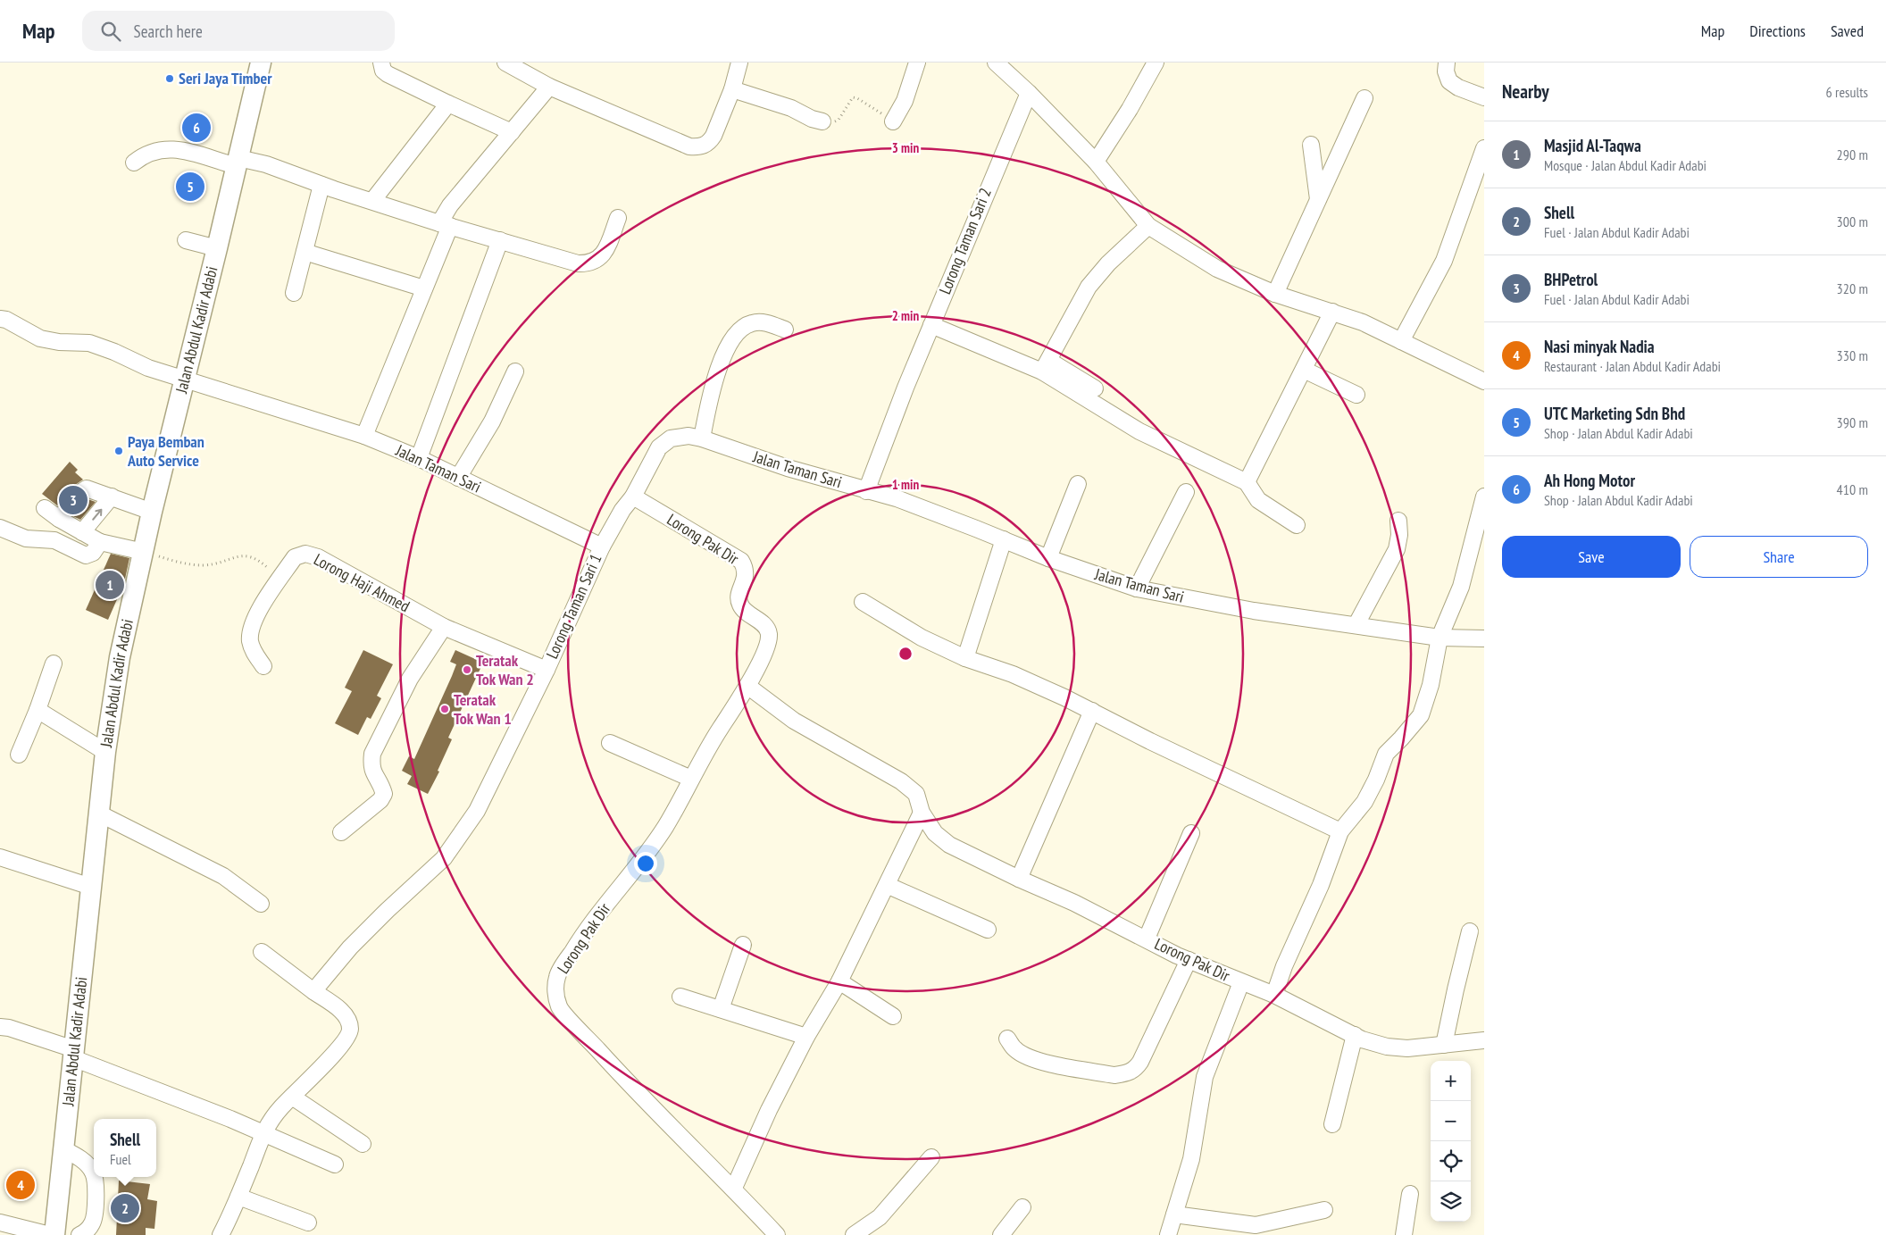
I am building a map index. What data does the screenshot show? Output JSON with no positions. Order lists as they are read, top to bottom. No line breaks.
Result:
{"streets":{"main road":["Jalan Abdul Kadir Adabi"],"street":["Lorong Taman Sari 2","Jalan Taman Sari","Lorong Pak Dir","Lorong Haji Ahmed","Lorong Taman Sari 1"]},"crossings":[["Lorong Taman Sari 2","Jalan Taman Sari"],["Jalan Abdul Kadir Adabi","Jalan Taman Sari"],["Jalan Taman Sari","Lorong Pak Dir"],["Jalan Taman Sari","Lorong Taman Sari 1"],["Lorong Haji Ahmed","Lorong Taman Sari 1"]],"places":["Seri Jaya Timber","Paya Bemban Auto Service","Teratak Tok Wan 2","Teratak Tok Wan 1"],"page":{"header":"Map","search":"Search here","nav":["Map","Directions","Saved"],"heading":["Nearby","6 results"],"pins":["6","5","3","1","4","2"],"list":[{"mark":"1","name":"Masjid Al-Taqwa","note":"Mosque · Jalan Abdul Kadir Adabi","value":"290 m"},{"mark":"2","name":"Shell","note":"Fuel · Jalan Abdul Kadir Adabi","value":"300 m"},{"mark":"3","name":"BHPetrol","note":"Fuel · Jalan Abdul Kadir Adabi","value":"320 m"},{"mark":"4","name":"Nasi minyak Nadia","note":"Restaurant · Jalan Abdul Kadir Adabi","value":"330 m"},{"mark":"5","name":"UTC Marketing Sdn Bhd","note":"Shop · Jalan Abdul Kadir Adabi","value":"390 m"},{"mark":"6","name":"Ah Hong Motor","note":"Shop · Jalan Abdul Kadir Adabi","value":"410 m"}],"buttons":["Save","Share"],"map_buttons":["+","−"],"popup":["Shell","Fuel"]},"rings":["3 min","2 min","1 min"]}
